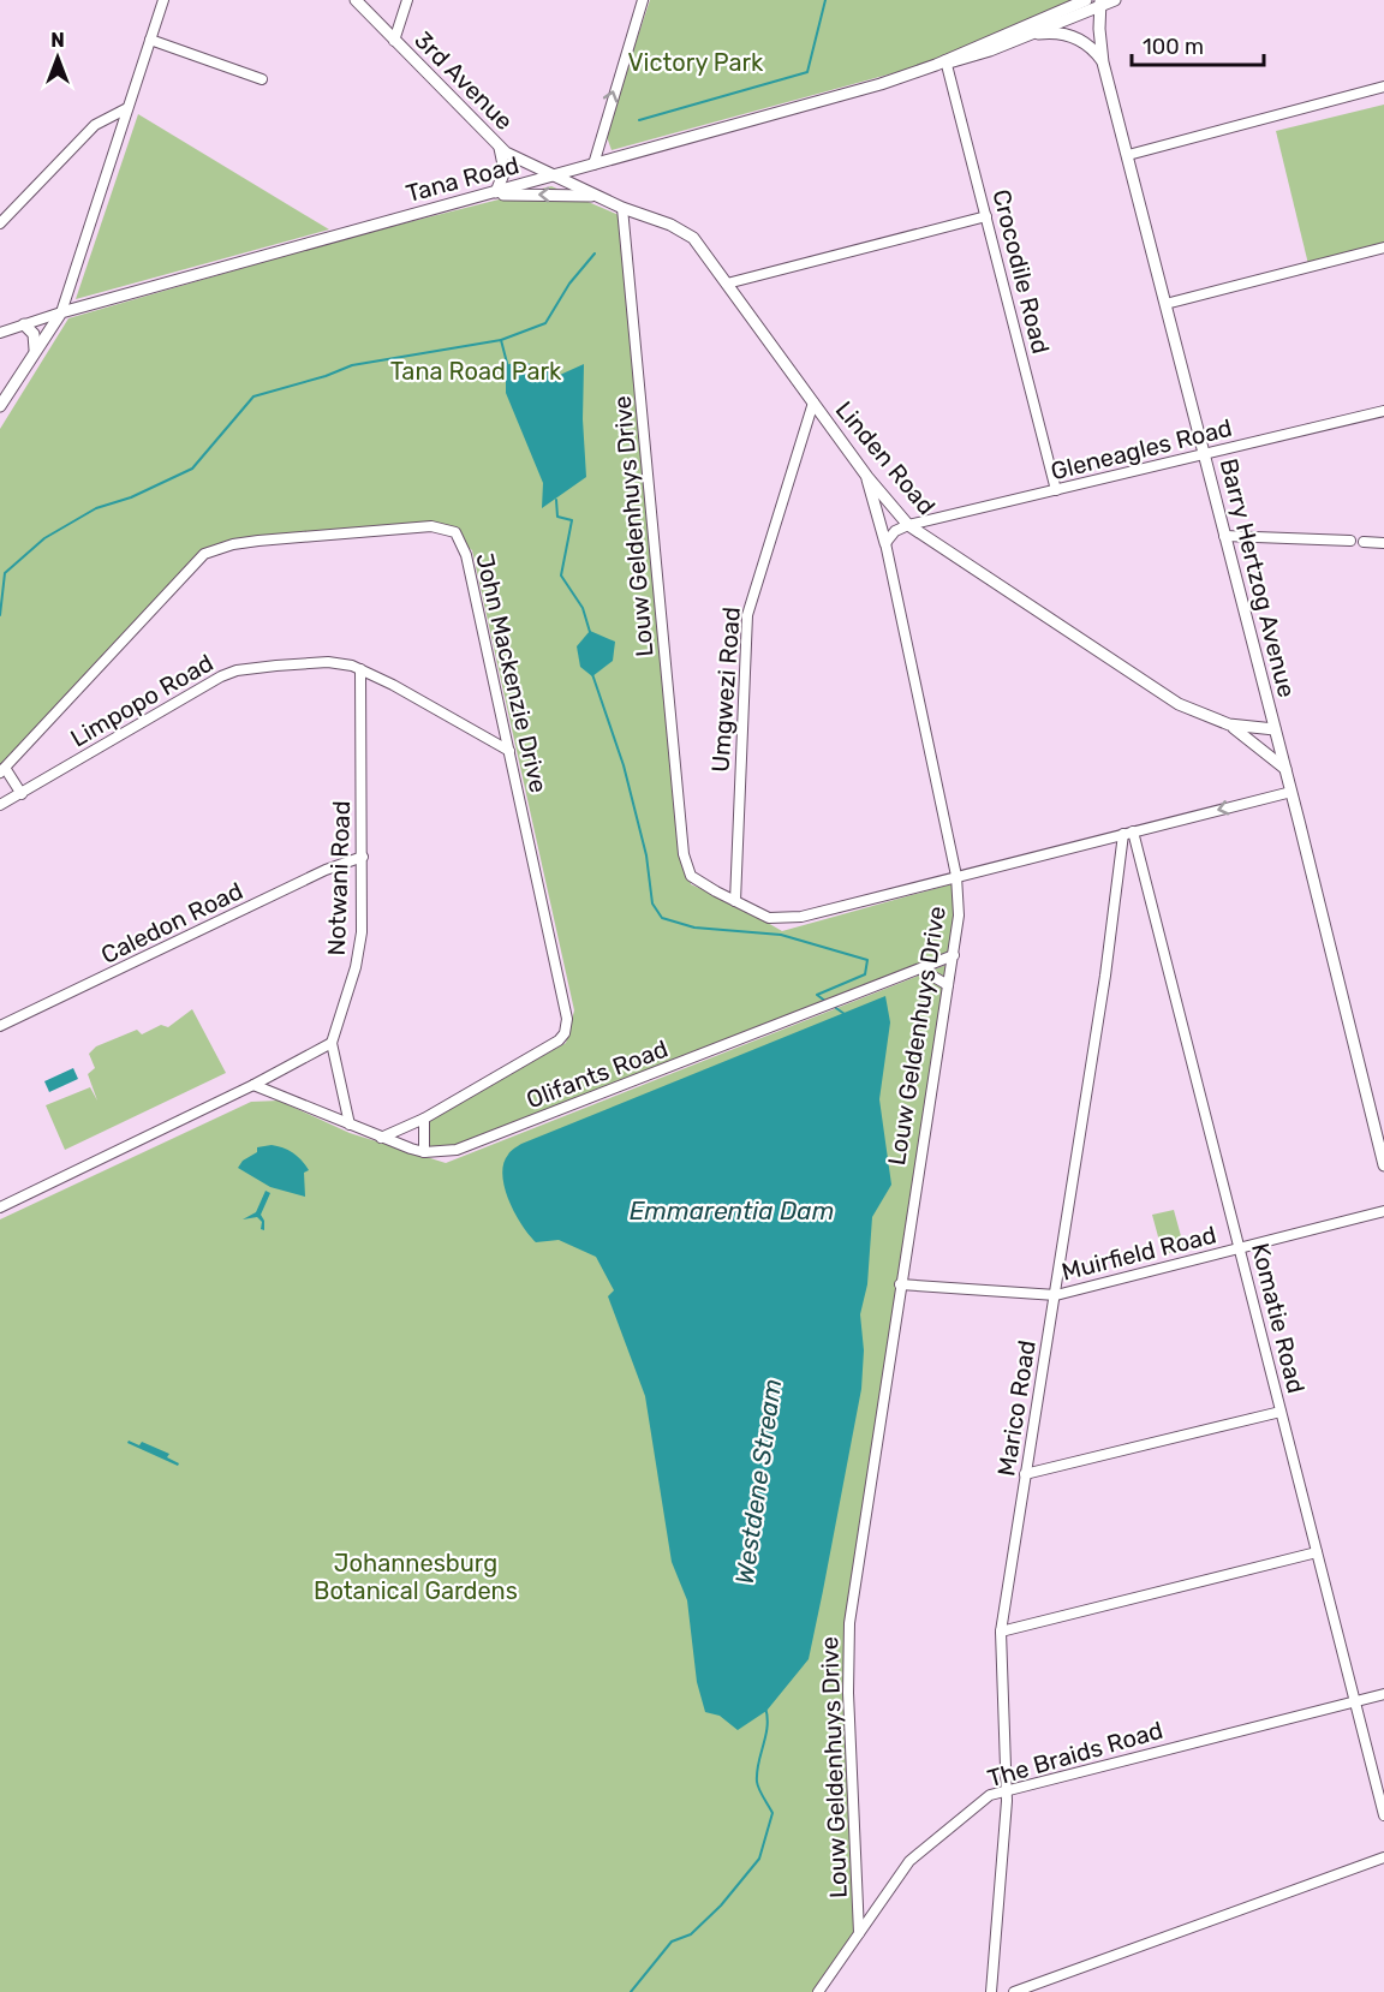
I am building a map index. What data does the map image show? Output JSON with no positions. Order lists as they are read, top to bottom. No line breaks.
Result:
{"streets":{"main road":["3rd Avenue","Tana Road","Linden Road","Barry Hertzog Avenue"],"street":["Crocodile Road","Gleneagles Road","Louw Geldenhuys Drive","John Mackenzie Drive","Umgwezi Road","Limpopo Road","Notwani Road","Caledon Road","Olifants Road","Muirfield Road","Komatie Road","Marico Road","The Braids Road"]},"crossings":[["3rd Avenue","Tana Road"],["3rd Avenue","Linden Road"],["Tana Road","Crocodile Road"],["Tana Road","Linden Road"],["Tana Road","Barry Hertzog Avenue"],["Crocodile Road","Gleneagles Road"],["Gleneagles Road","Linden Road"],["Gleneagles Road","Barry Hertzog Avenue"],["Linden Road","Louw Geldenhuys Drive"],["Linden Road","Barry Hertzog Avenue"],["Linden Road","Umgwezi Road"],["Louw Geldenhuys Drive","Umgwezi Road"],["Louw Geldenhuys Drive","Olifants Road"],["Louw Geldenhuys Drive","Muirfield Road"],["Louw Geldenhuys Drive","The Braids Road"],["John Mackenzie Drive","Limpopo Road"],["John Mackenzie Drive","Olifants Road"],["Limpopo Road","Notwani Road"],["Notwani Road","Caledon Road"],["Notwani Road","Olifants Road"],["Muirfield Road","Komatie Road"],["Muirfield Road","Marico Road"],["Komatie Road","Marico Road"],["Komatie Road","The Braids Road"],["Marico Road","The Braids Road"]],"water":["Emmarentia Dam","Westdene Stream"],"parks":["Victory Park","Tana Road Park","Johannesburg Botanical Gardens"],"scale_bar":"100 m","north":"top"}
